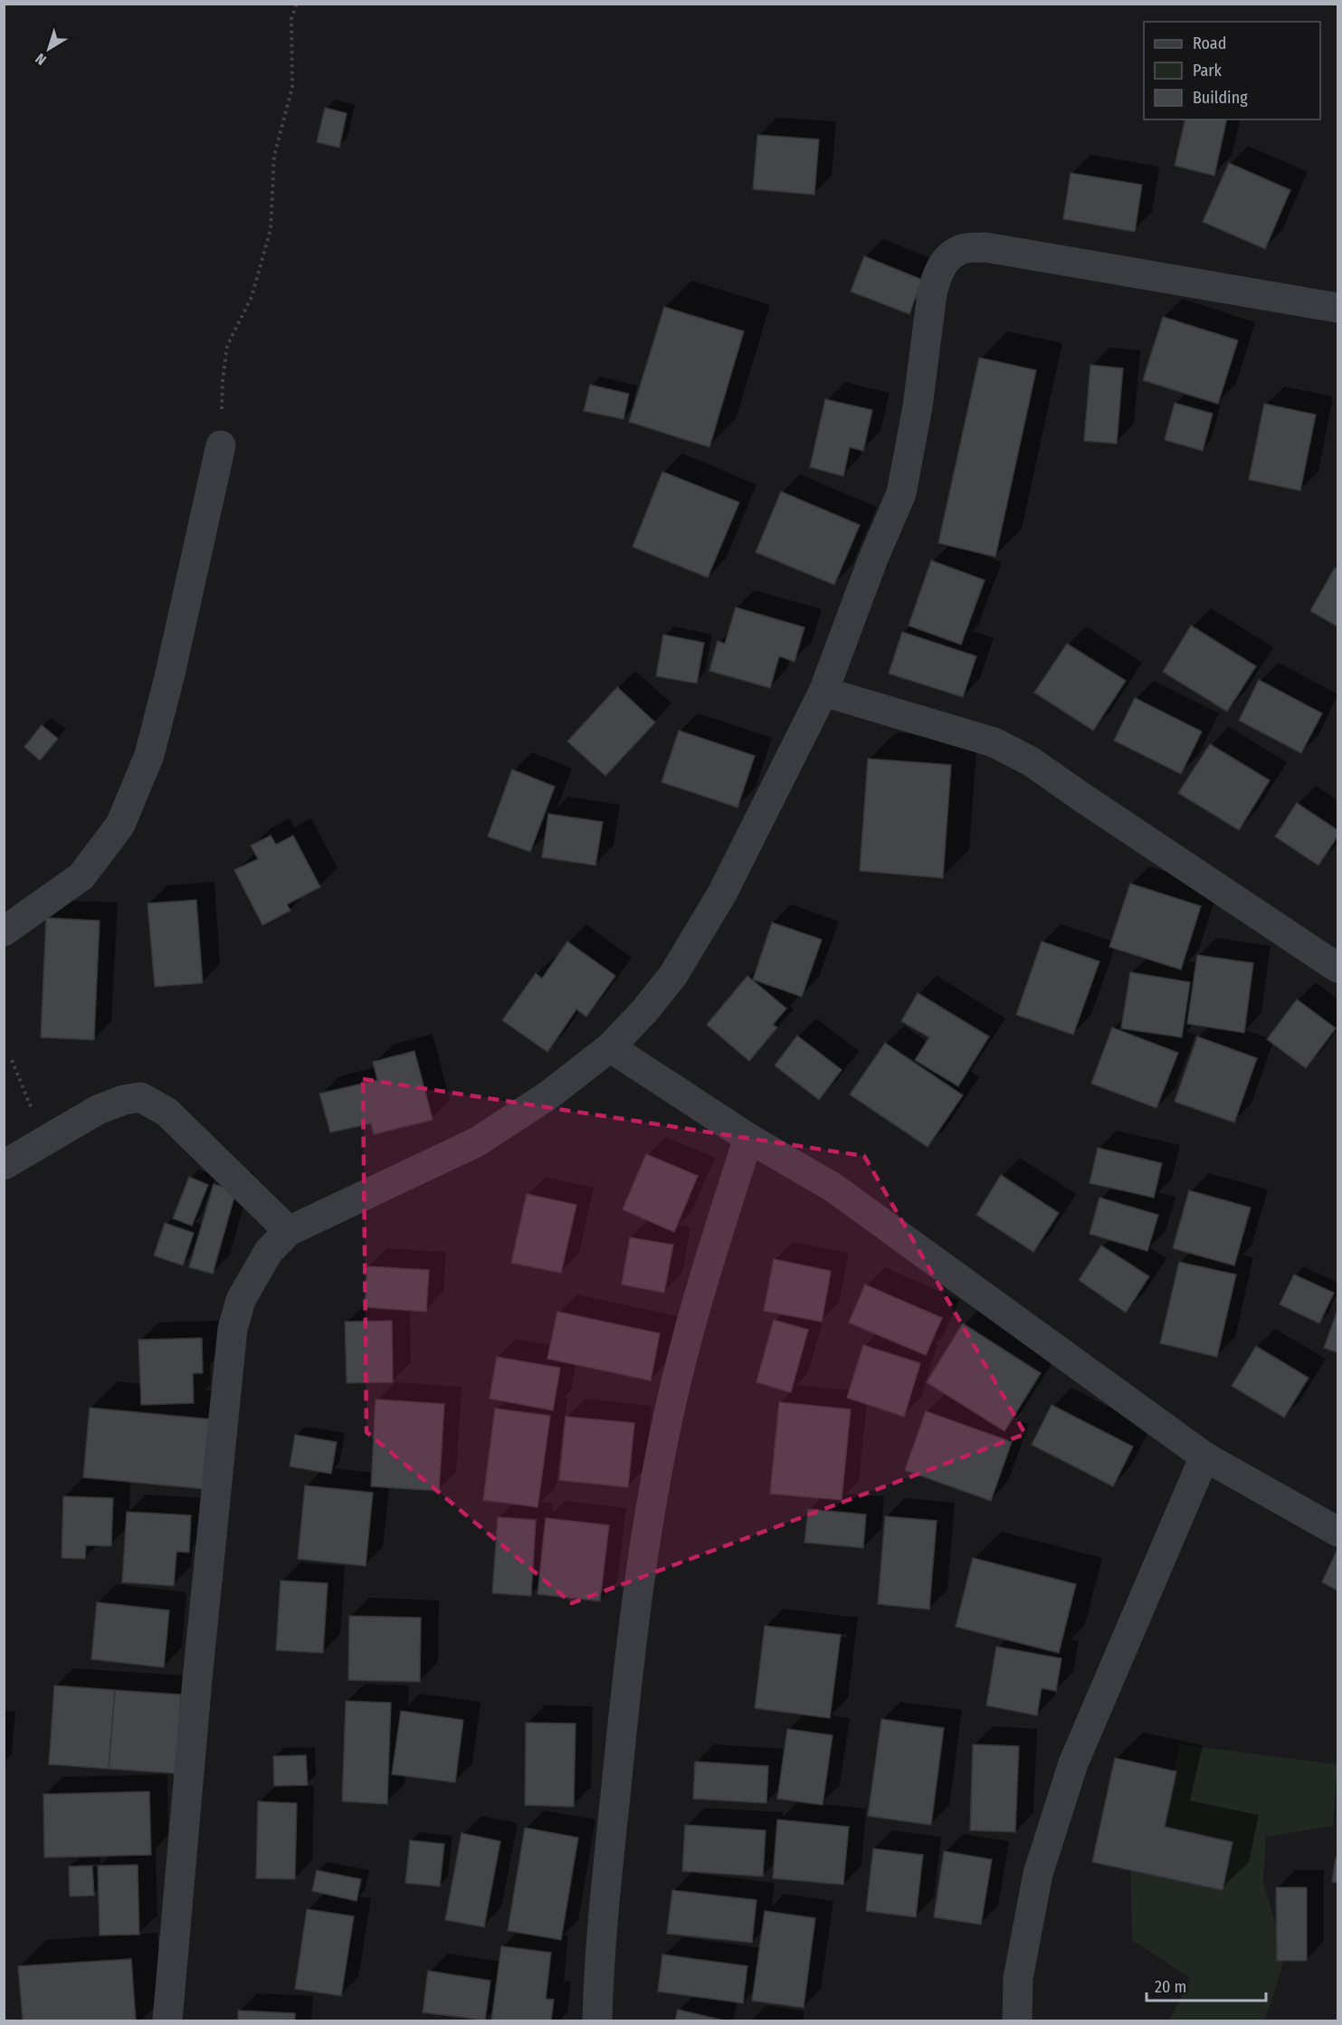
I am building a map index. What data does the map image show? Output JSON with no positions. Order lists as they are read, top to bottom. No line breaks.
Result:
{"legend":["Road","Park","Building"],"scale_bar":"20 m","north":"bottom left"}
